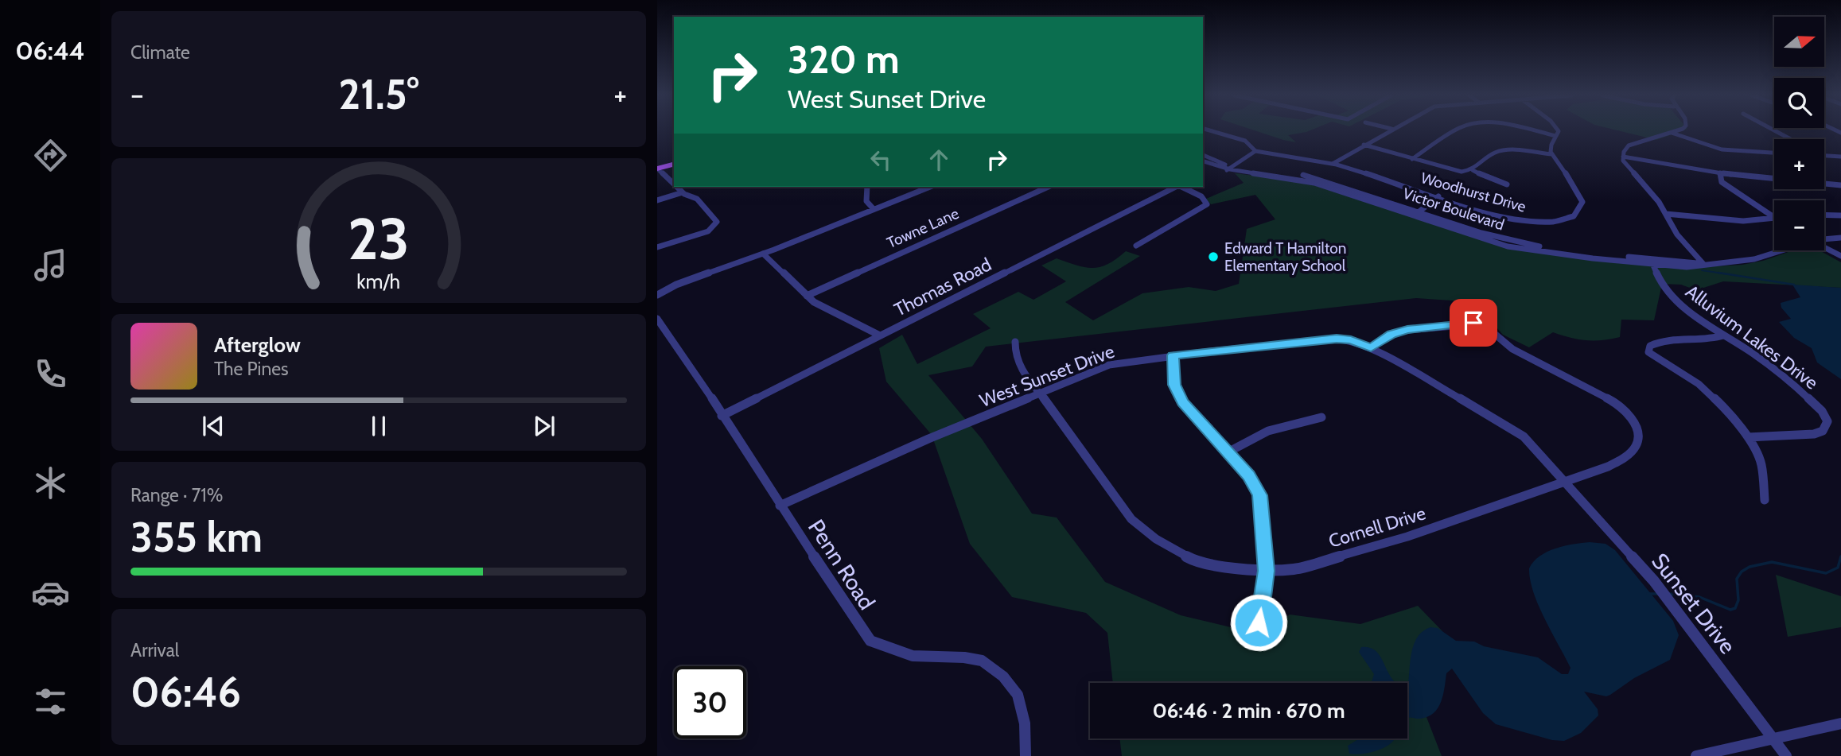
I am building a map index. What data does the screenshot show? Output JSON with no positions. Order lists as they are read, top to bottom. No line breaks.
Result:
{"streets":{"street":["Woodhurst Drive","Victor Boulevard","Towne Lane","Thomas Road","Alluvium Lakes Drive","West Sunset Drive","Cornell Drive","Penn Road","Sunset Drive"]},"crossings":[["Victor Boulevard","Alluvium Lakes Drive"],["Thomas Road","Penn Road"],["West Sunset Drive","Cornell Drive"],["West Sunset Drive","Penn Road"],["West Sunset Drive","Sunset Drive"],["Cornell Drive","Sunset Drive"]],"places":["Edward T Hamilton Elementary School"],"north":"right","page":{"tabs":"06:44","tile":["Climate",["Range · 71%","355 km"],["Arrival","06:46"]],"map_buttons":["+","−"],"turn":["320 m","West Sunset Drive"],"heat":["−","21.5°","+"],"song":["Afterglow","The Pines"],"limit":"30","trip":"06:46 · 2 min · 670 m","gauge":["23","km/h"]}}
